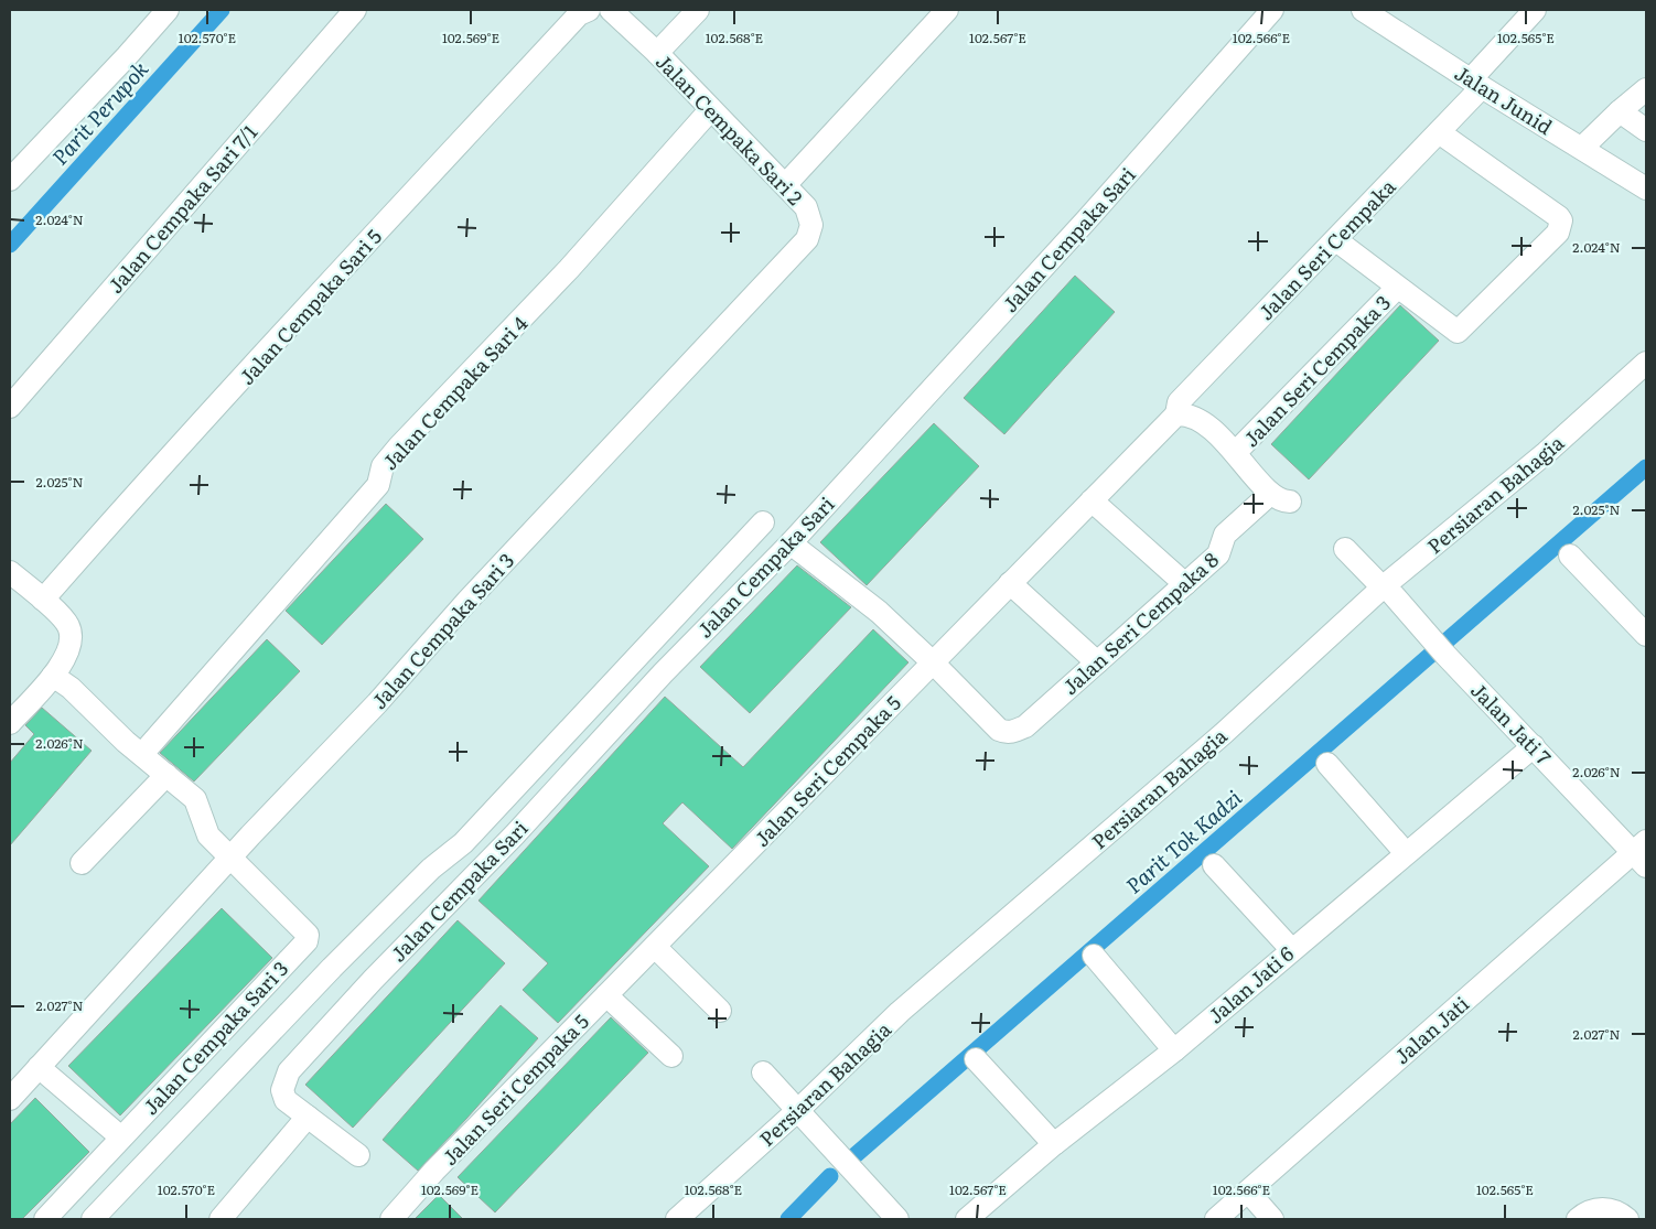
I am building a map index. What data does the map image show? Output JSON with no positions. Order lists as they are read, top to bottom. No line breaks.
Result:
{"streets":{"street":["Jalan Junid","Jalan Cempaka Sari 2","Jalan Cempaka Sari 7/1","Jalan Cempaka Sari","Jalan Seri Cempaka","Jalan Cempaka Sari 5","Jalan Seri Cempaka 3","Jalan Cempaka Sari 4","Persiaran Bahagia","Jalan Seri Cempaka 8","Jalan Cempaka Sari 3","Jalan Jati 7","Jalan Seri Cempaka 5","Jalan Jati 6","Jalan Jati"]},"crossings":[["Jalan Junid","Jalan Seri Cempaka"],["Jalan Cempaka Sari 2","Jalan Cempaka Sari 4"],["Jalan Cempaka Sari 2","Jalan Cempaka Sari 3"],["Jalan Seri Cempaka","Jalan Seri Cempaka 5"],["Persiaran Bahagia","Jalan Jati 7"],["Jalan Seri Cempaka 8","Jalan Seri Cempaka 5"],["Jalan Jati 7","Jalan Jati 6"],["Jalan Jati 7","Jalan Jati"]],"water":["Parit Perupok","Parit Tok Kadzi"],"coordinates":["102.570°E","102.569°E","102.568°E","102.567°E","102.566°E","102.565°E","2.024°N","2.025°N","2.026°N","2.027°N"]}
